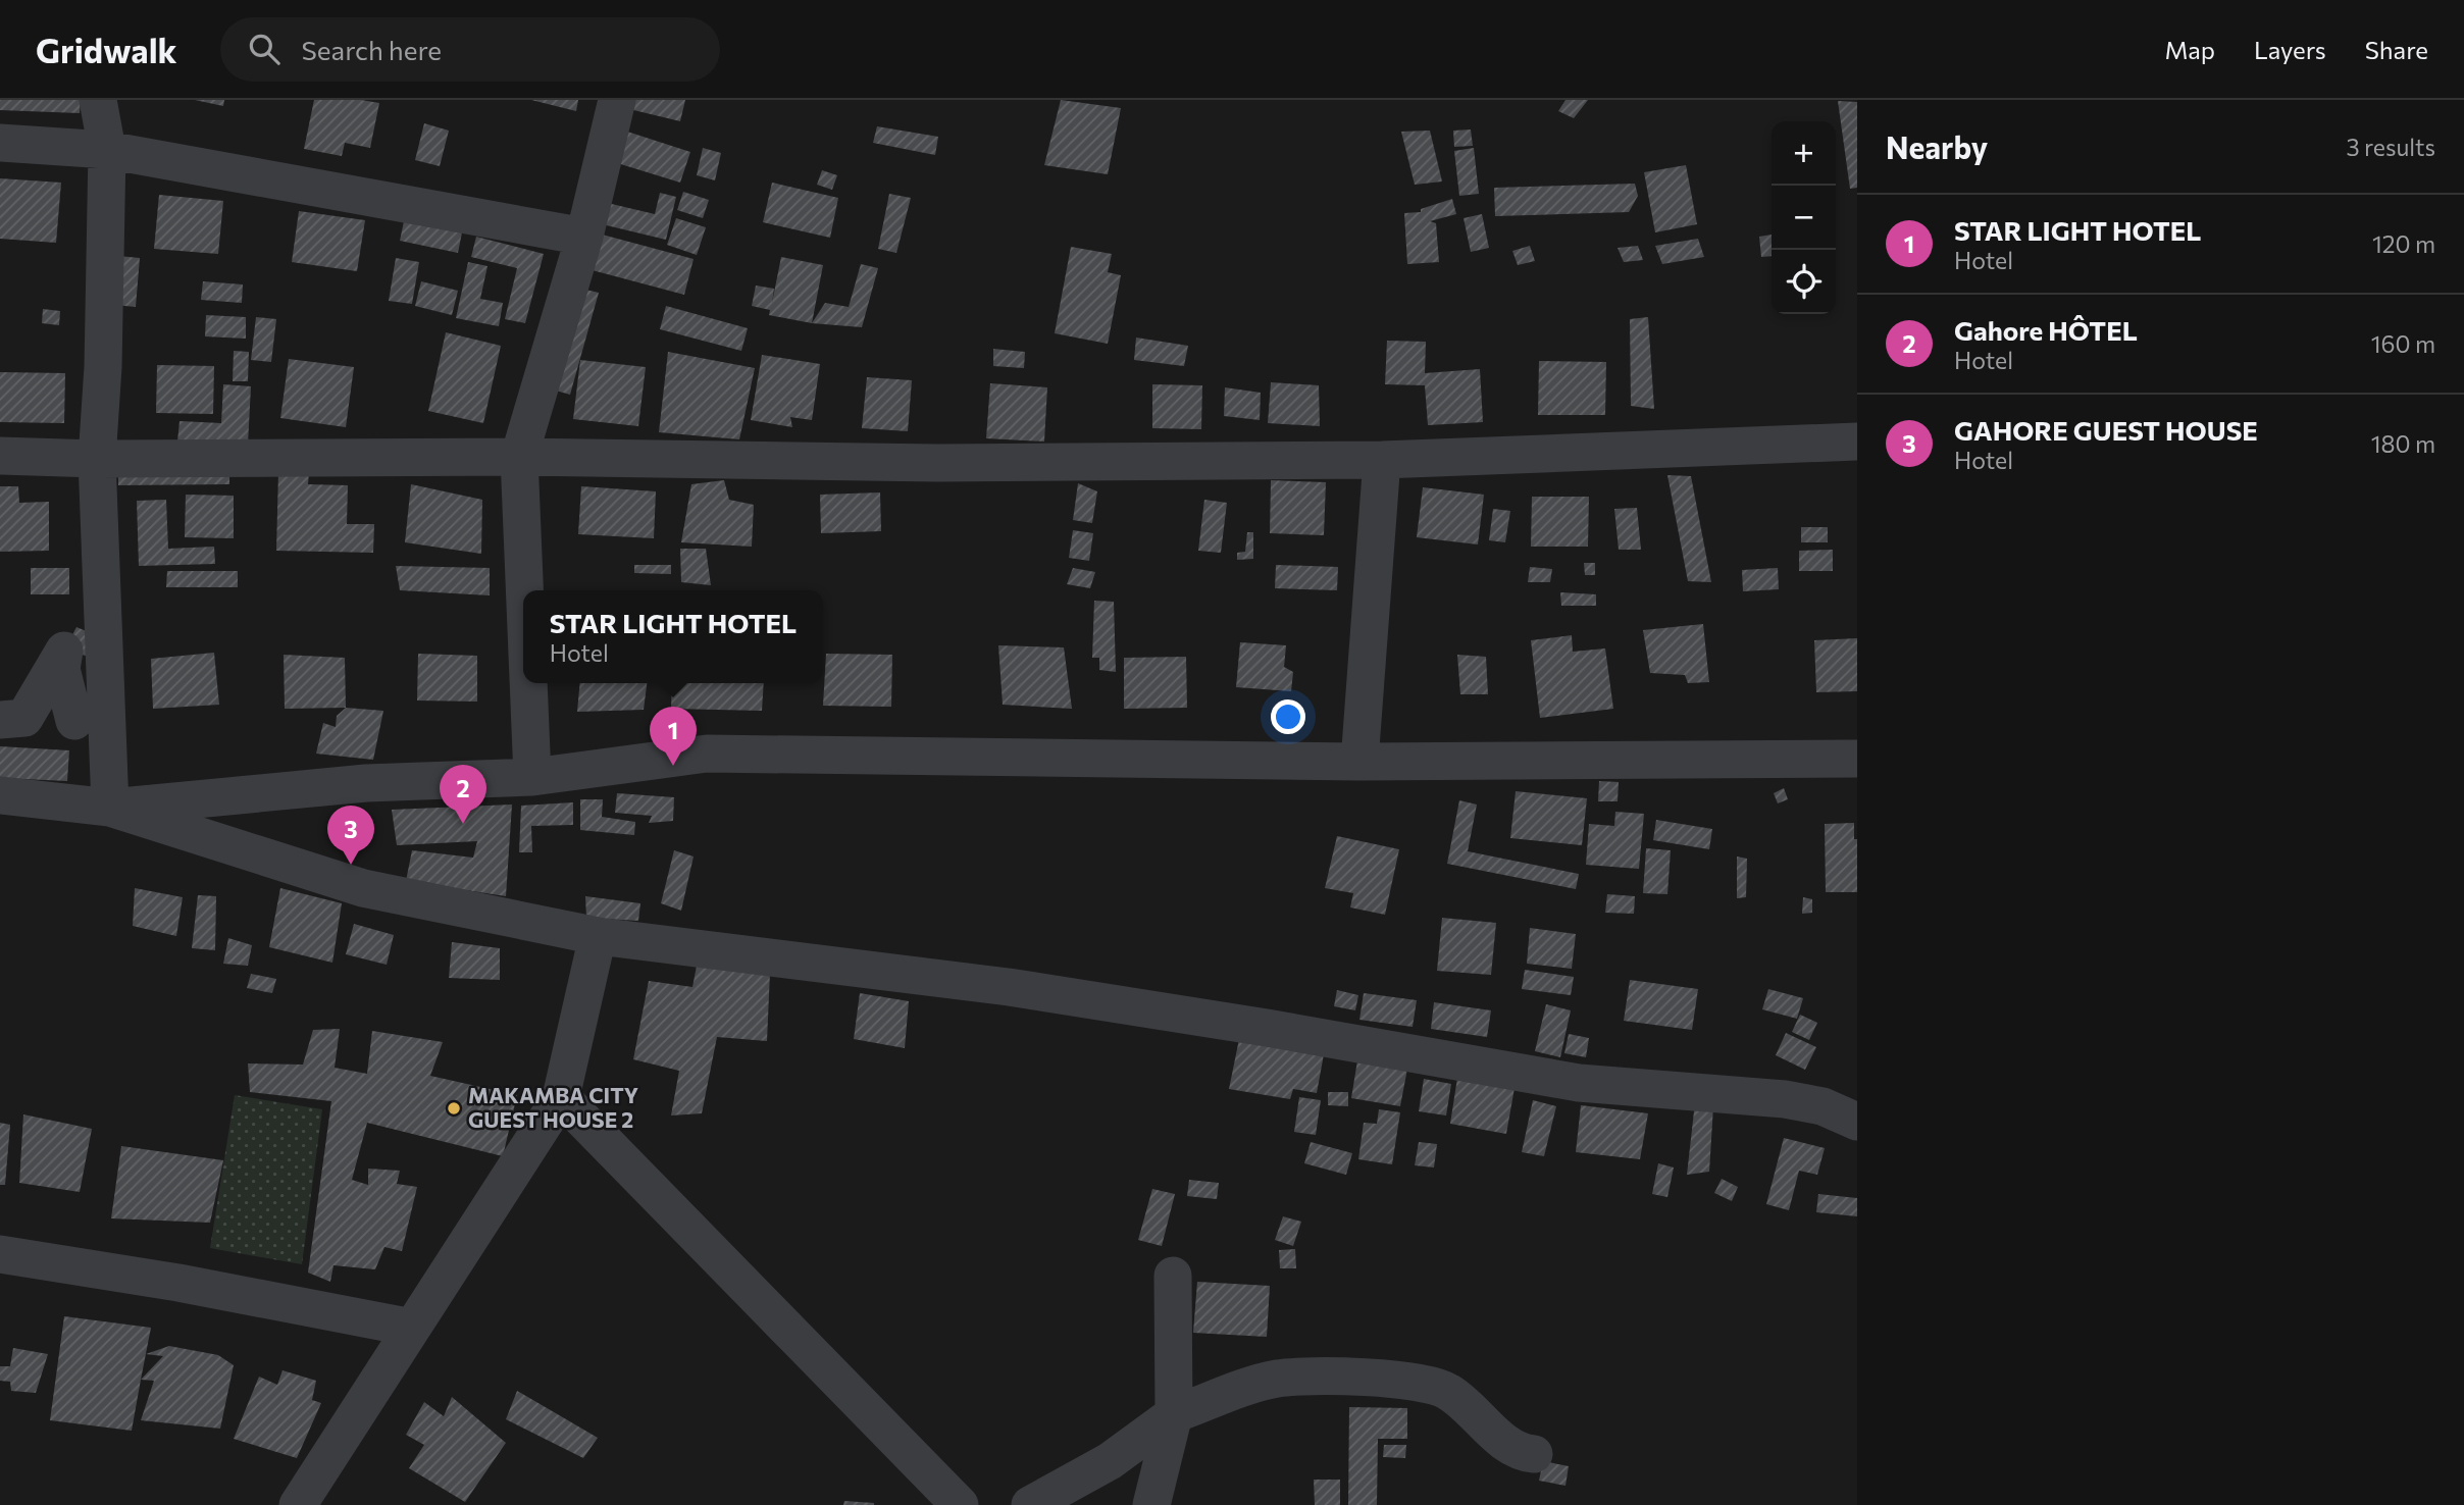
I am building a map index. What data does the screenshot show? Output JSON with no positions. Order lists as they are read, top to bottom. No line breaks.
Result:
{"places":["MAKAMBA CITY GUEST HOUSE 2"],"page":{"header":"Gridwalk","search":"Search here","nav":["Map","Layers","Share"],"heading":["Nearby","3 results"],"map_buttons":["+","−"],"list":[{"mark":"1","name":"STAR LIGHT HOTEL","note":"Hotel","value":"120 m"},{"mark":"2","name":"Gahore HÔTEL","note":"Hotel","value":"160 m"},{"mark":"3","name":"GAHORE GUEST HOUSE","note":"Hotel","value":"180 m"}],"popup":["STAR LIGHT HOTEL","Hotel"],"pins":["1","2","3"]}}
